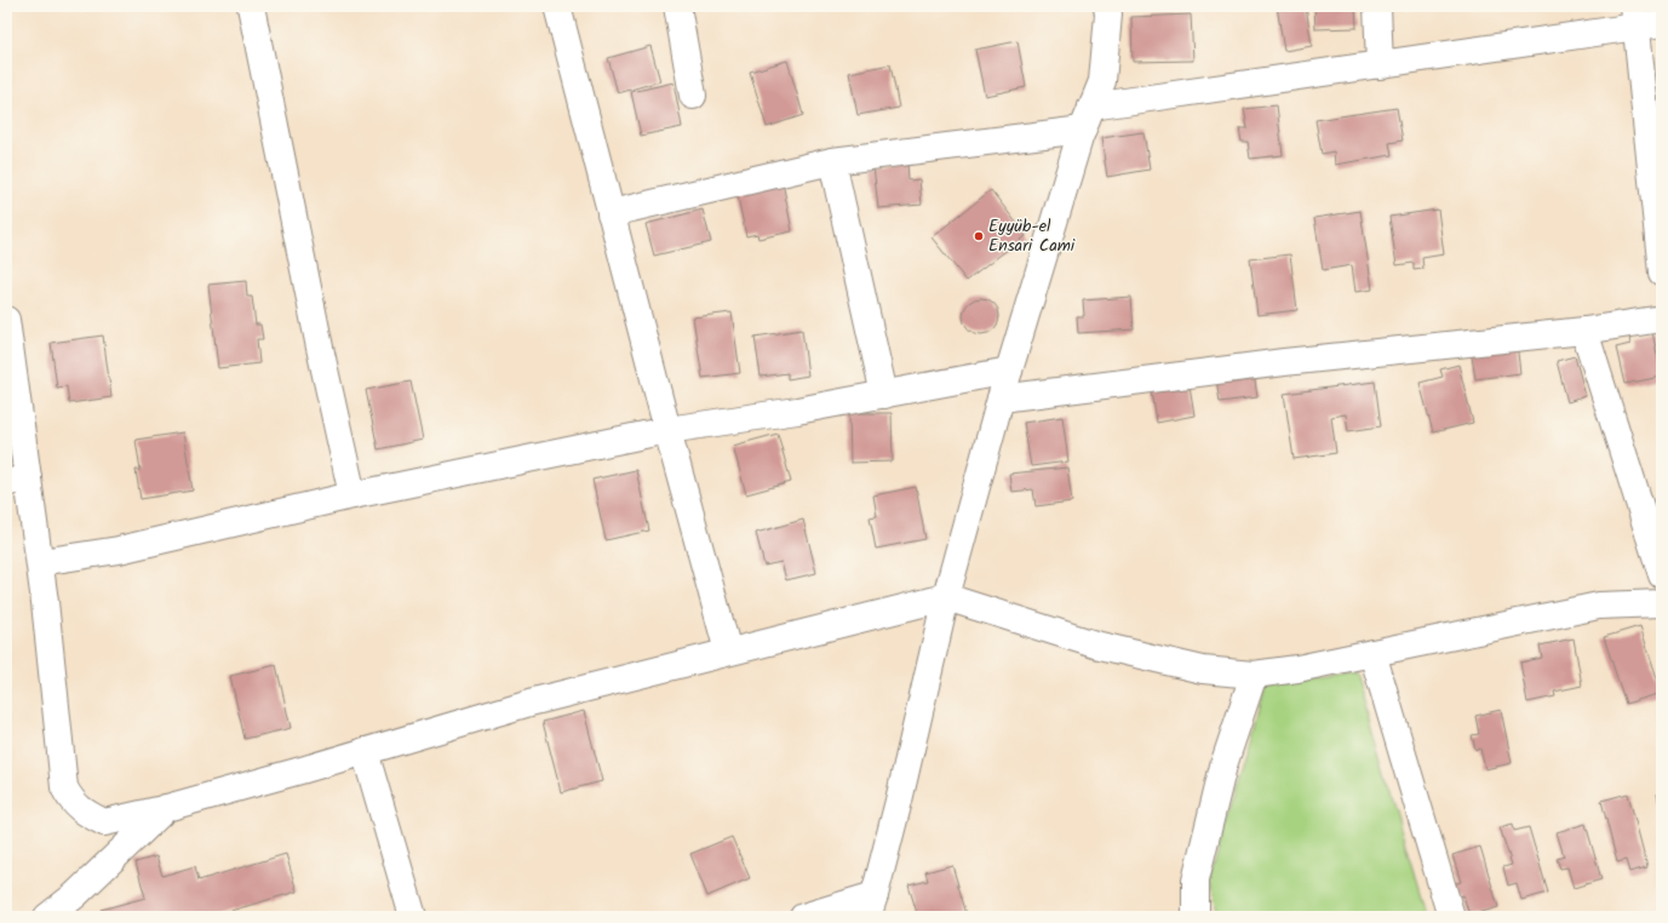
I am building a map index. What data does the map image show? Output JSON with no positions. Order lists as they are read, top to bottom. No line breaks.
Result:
{"places":["Eyyüb-el Ensari Cami"]}
